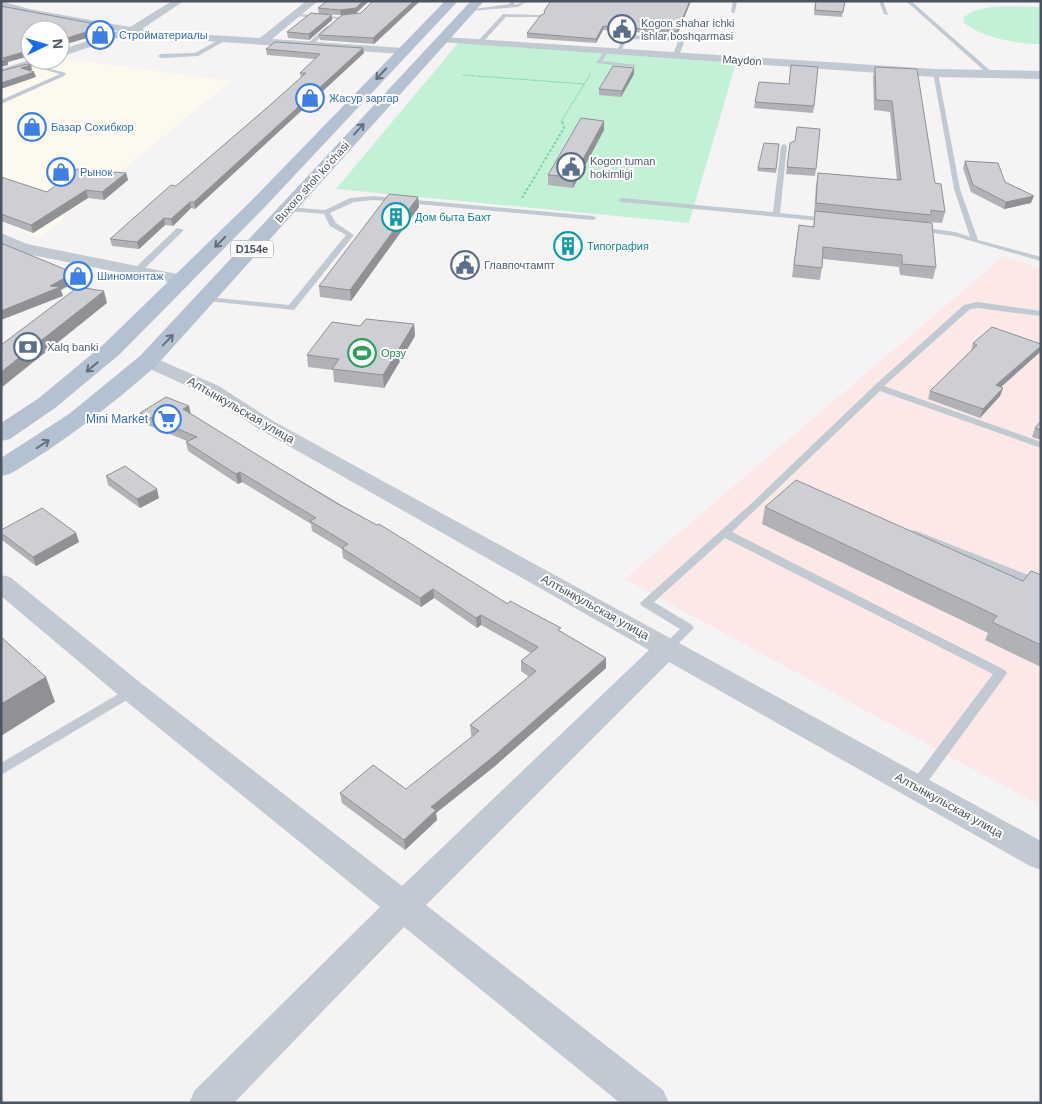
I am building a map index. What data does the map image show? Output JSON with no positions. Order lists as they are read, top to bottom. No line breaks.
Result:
{"streets":{"main road":["Buxoro shoh ko'chasi","D154e"],"street":["Maydon","Алтынкульская улица"]},"crossings":[["Maydon","Buxoro shoh ko'chasi"],["Buxoro shoh ko'chasi","Алтынкульская улица"]],"places":{"public building":["Kogon shahar ichki ishlar boshqarmasi","Kogon tuman hokimligi","Главпочтампт"],"shop":["Стройматериалы","Жасур заргар","Базар Сохибкор","Рынок","Шиномонтаж"],"building":["Дом быта Бахт","Типография"],"bank":["Xalq banki"],"sports":["Орзу"],"supermarket":["Mini Market"]},"north":"right"}
